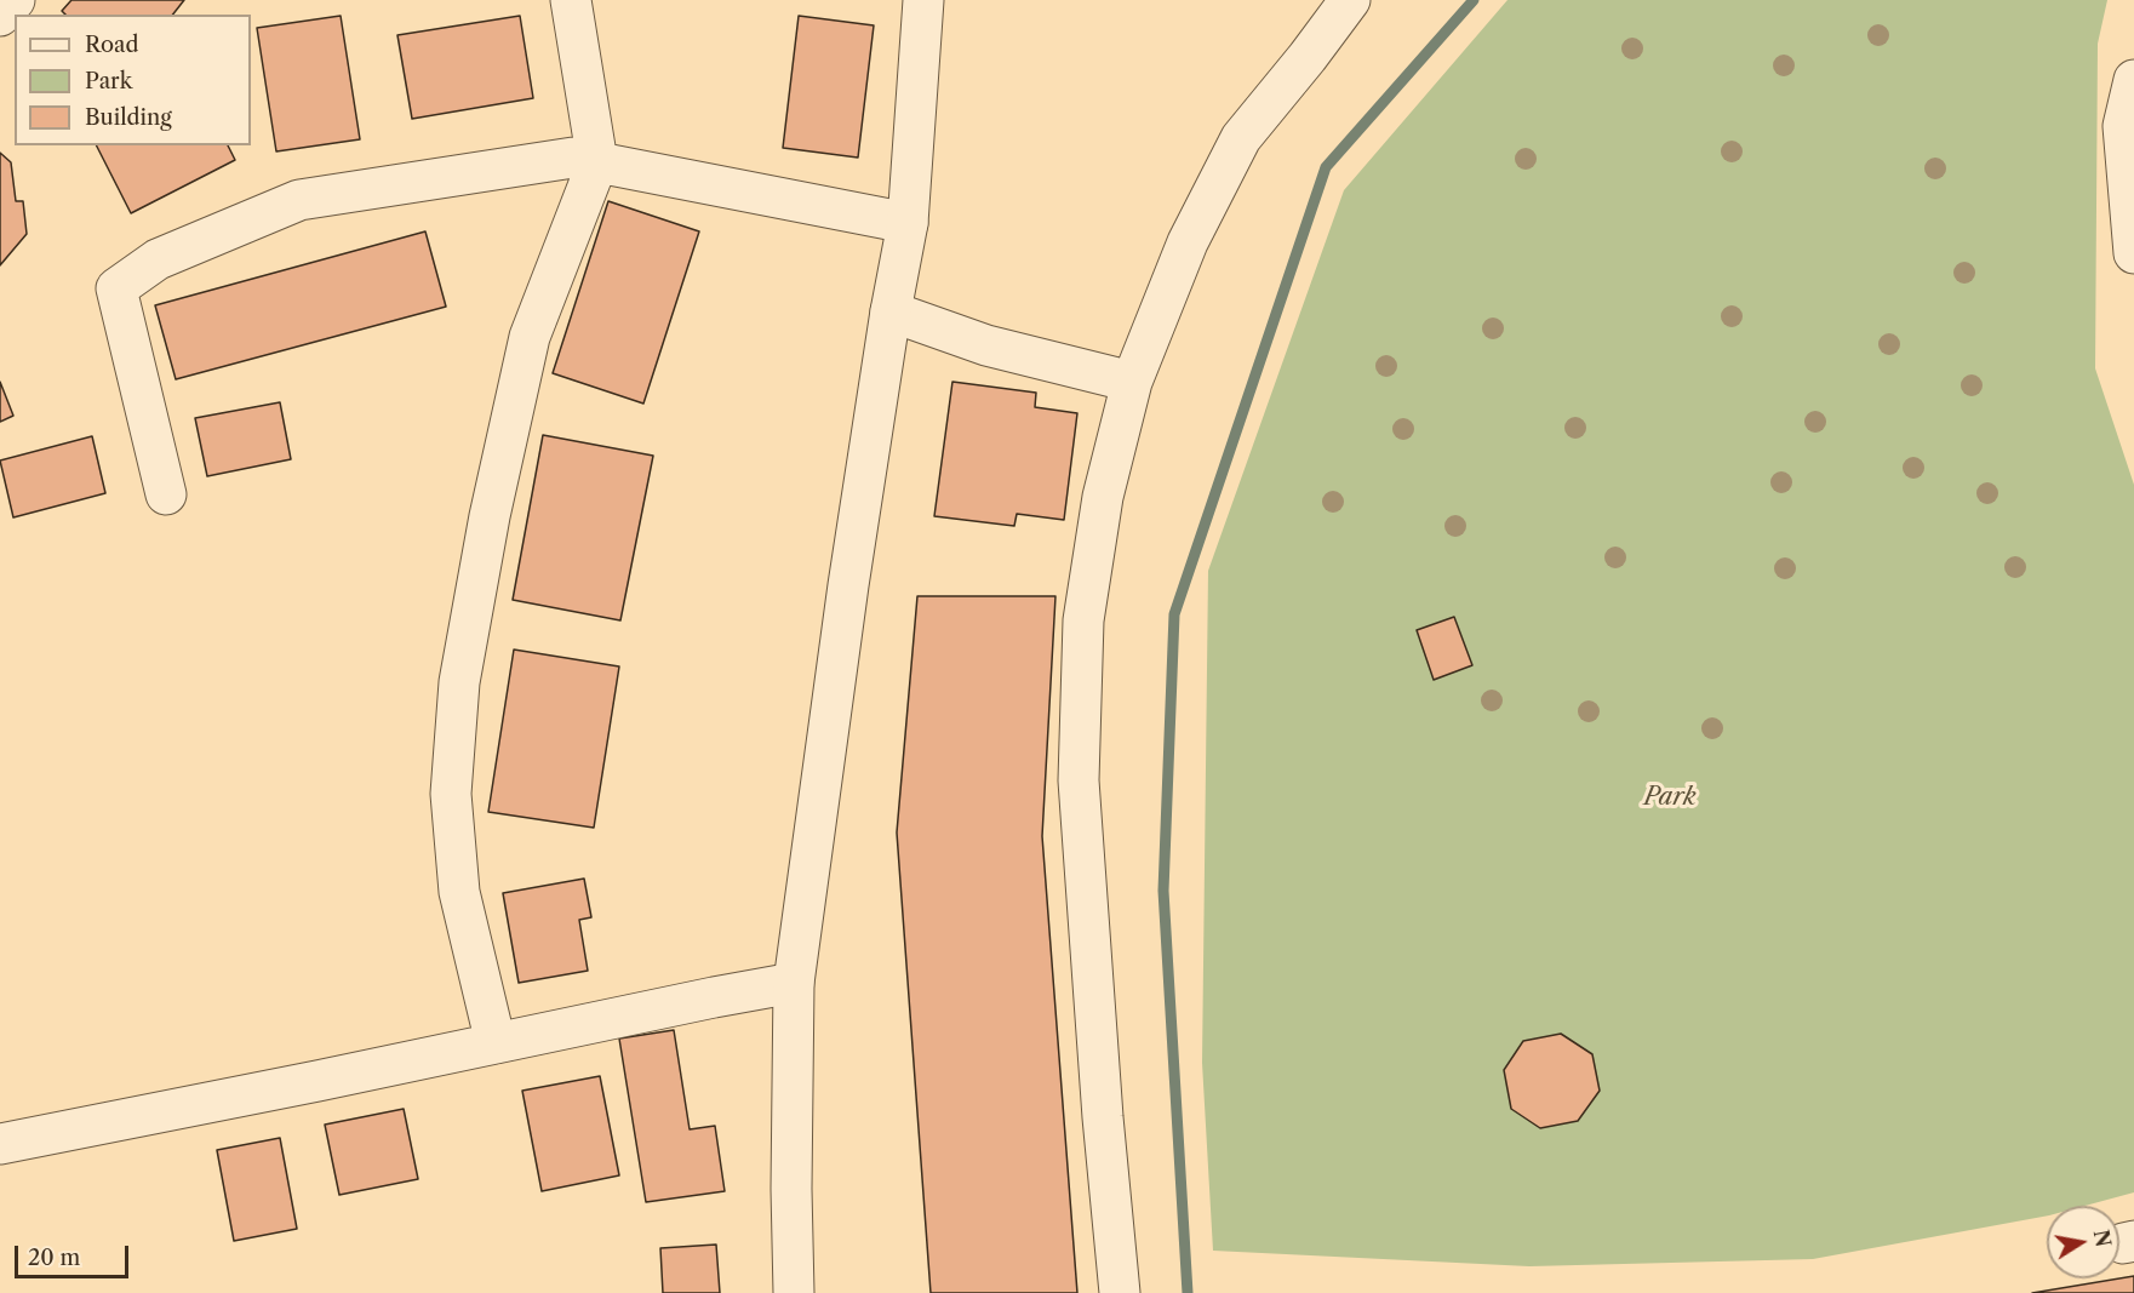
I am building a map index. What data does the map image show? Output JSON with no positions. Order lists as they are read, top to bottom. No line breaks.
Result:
{"parks":["Park"],"legend":["Road","Park","Building"],"scale_bar":"20 m","north":"right"}
